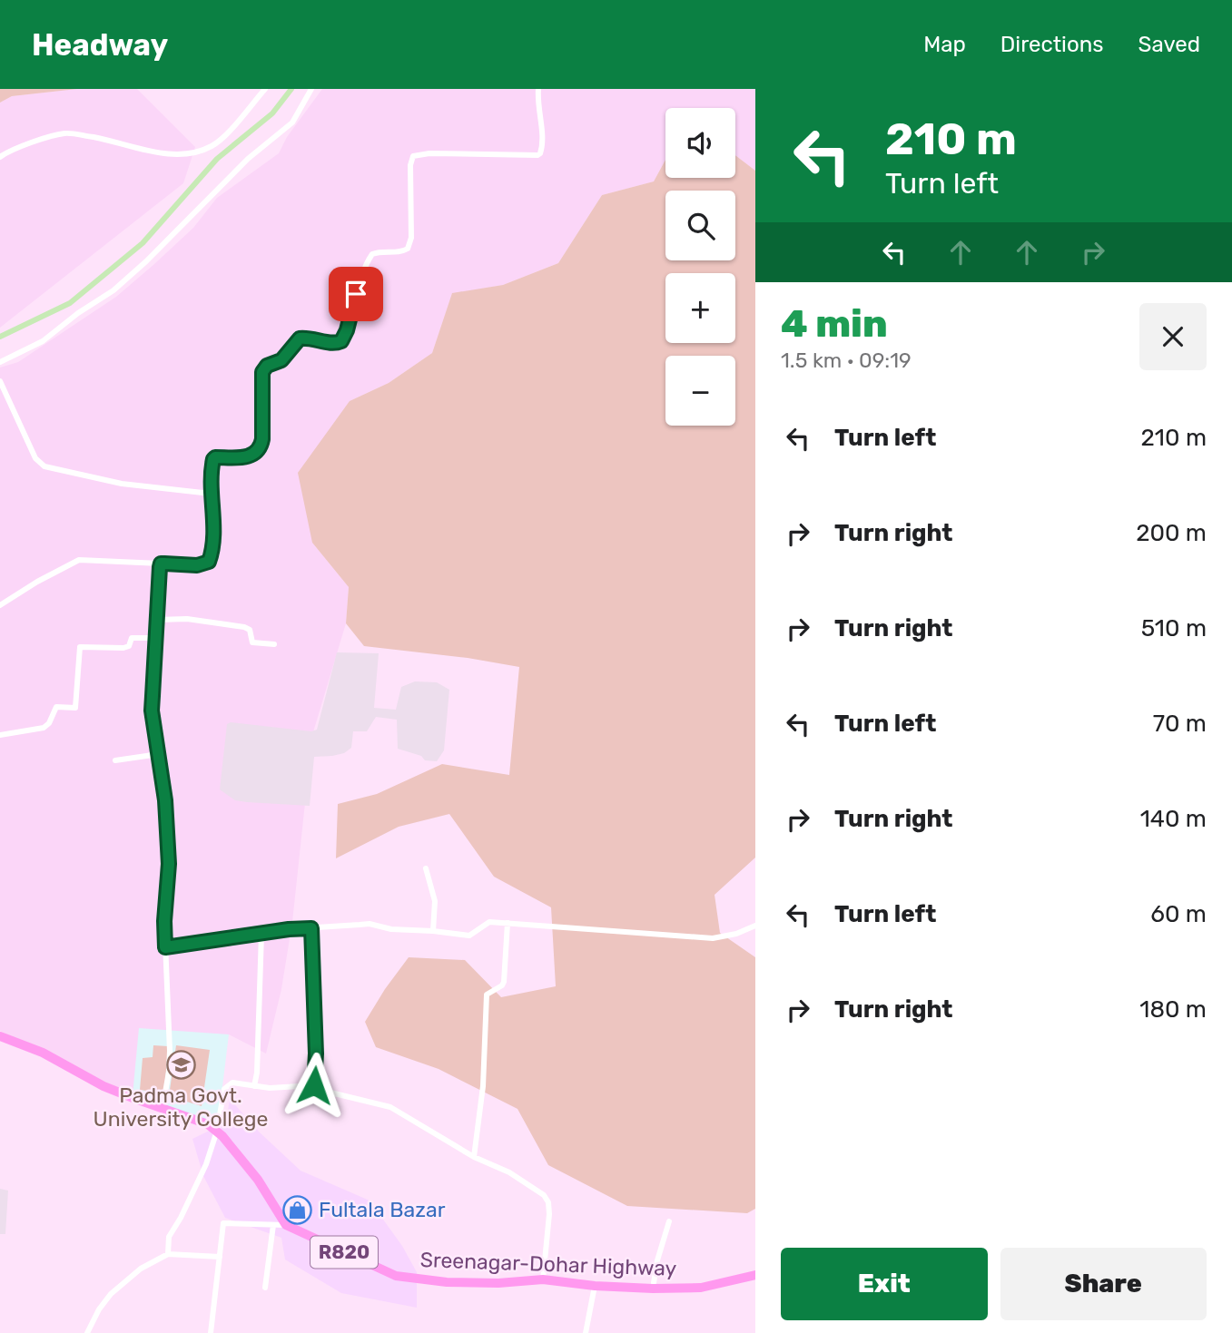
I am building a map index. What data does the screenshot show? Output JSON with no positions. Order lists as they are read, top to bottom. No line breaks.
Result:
{"streets":{"main road":["R820","Sreenagar-Dohar Highway"]},"crossings":[["R820","Sreenagar-Dohar Highway"]],"places":{"school or university":["Padma Govt. University College"],"shop":["Fultala Bazar"]},"page":{"header":"Headway","nav":["Map","Directions","Saved"],"turn":["210 m","Turn left"],"map_buttons":["+","−"],"heading":["4 min","1.5 km · 09:19"],"list":[{"name":"Turn left","value":"210 m"},{"name":"Turn right","value":"200 m"},{"name":"Turn right","value":"510 m"},{"name":"Turn left","value":"70 m"},{"name":"Turn right","value":"140 m"},{"name":"Turn left","value":"60 m"},{"name":"Turn right","value":"180 m"}],"buttons":["Exit","Share"]}}
